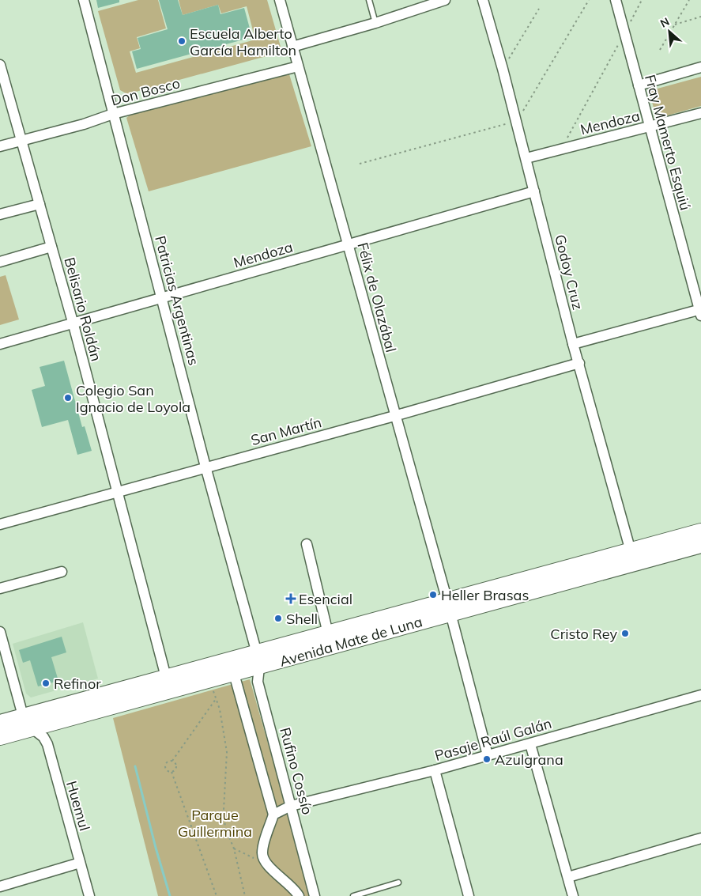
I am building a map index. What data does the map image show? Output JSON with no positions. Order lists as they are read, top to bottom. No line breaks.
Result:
{"streets":{"main road":["Avenida Mate de Luna"],"street":["Don Bosco","Mendoza","Fray Mamerto Esquiú","Godoy Cruz","Félix de Olazábal","Patricias Argentinas","Belisario Roldán","San Martín","Pasaje Raúl Galán","Rufino Cossío","Huemul"]},"crossings":[["Don Bosco","Félix de Olazábal"],["Don Bosco","Patricias Argentinas"],["Don Bosco","Belisario Roldán"],["Mendoza","Fray Mamerto Esquiú"],["Mendoza","Godoy Cruz"],["Mendoza","Félix de Olazábal"],["Mendoza","Patricias Argentinas"],["Mendoza","Belisario Roldán"],["Godoy Cruz","San Martín"],["Godoy Cruz","Avenida Mate de Luna"],["Félix de Olazábal","San Martín"],["Félix de Olazábal","Avenida Mate de Luna"],["Félix de Olazábal","Pasaje Raúl Galán"],["Patricias Argentinas","San Martín"],["Patricias Argentinas","Avenida Mate de Luna"],["Patricias Argentinas","Rufino Cossío"],["Belisario Roldán","San Martín"],["Belisario Roldán","Avenida Mate de Luna"],["Avenida Mate de Luna","Rufino Cossío"],["Avenida Mate de Luna","Huemul"],["Pasaje Raúl Galán","Rufino Cossío"]],"parks":["Parque Guillermina"],"places":{"other":["Escuela Alberto García Hamilton","Colegio San Ignacio de Loyola","Heller Brasas","Shell","Cristo Rey","Refinor","Azulgrana"],"health":["Esencial"]},"north":"top left"}
